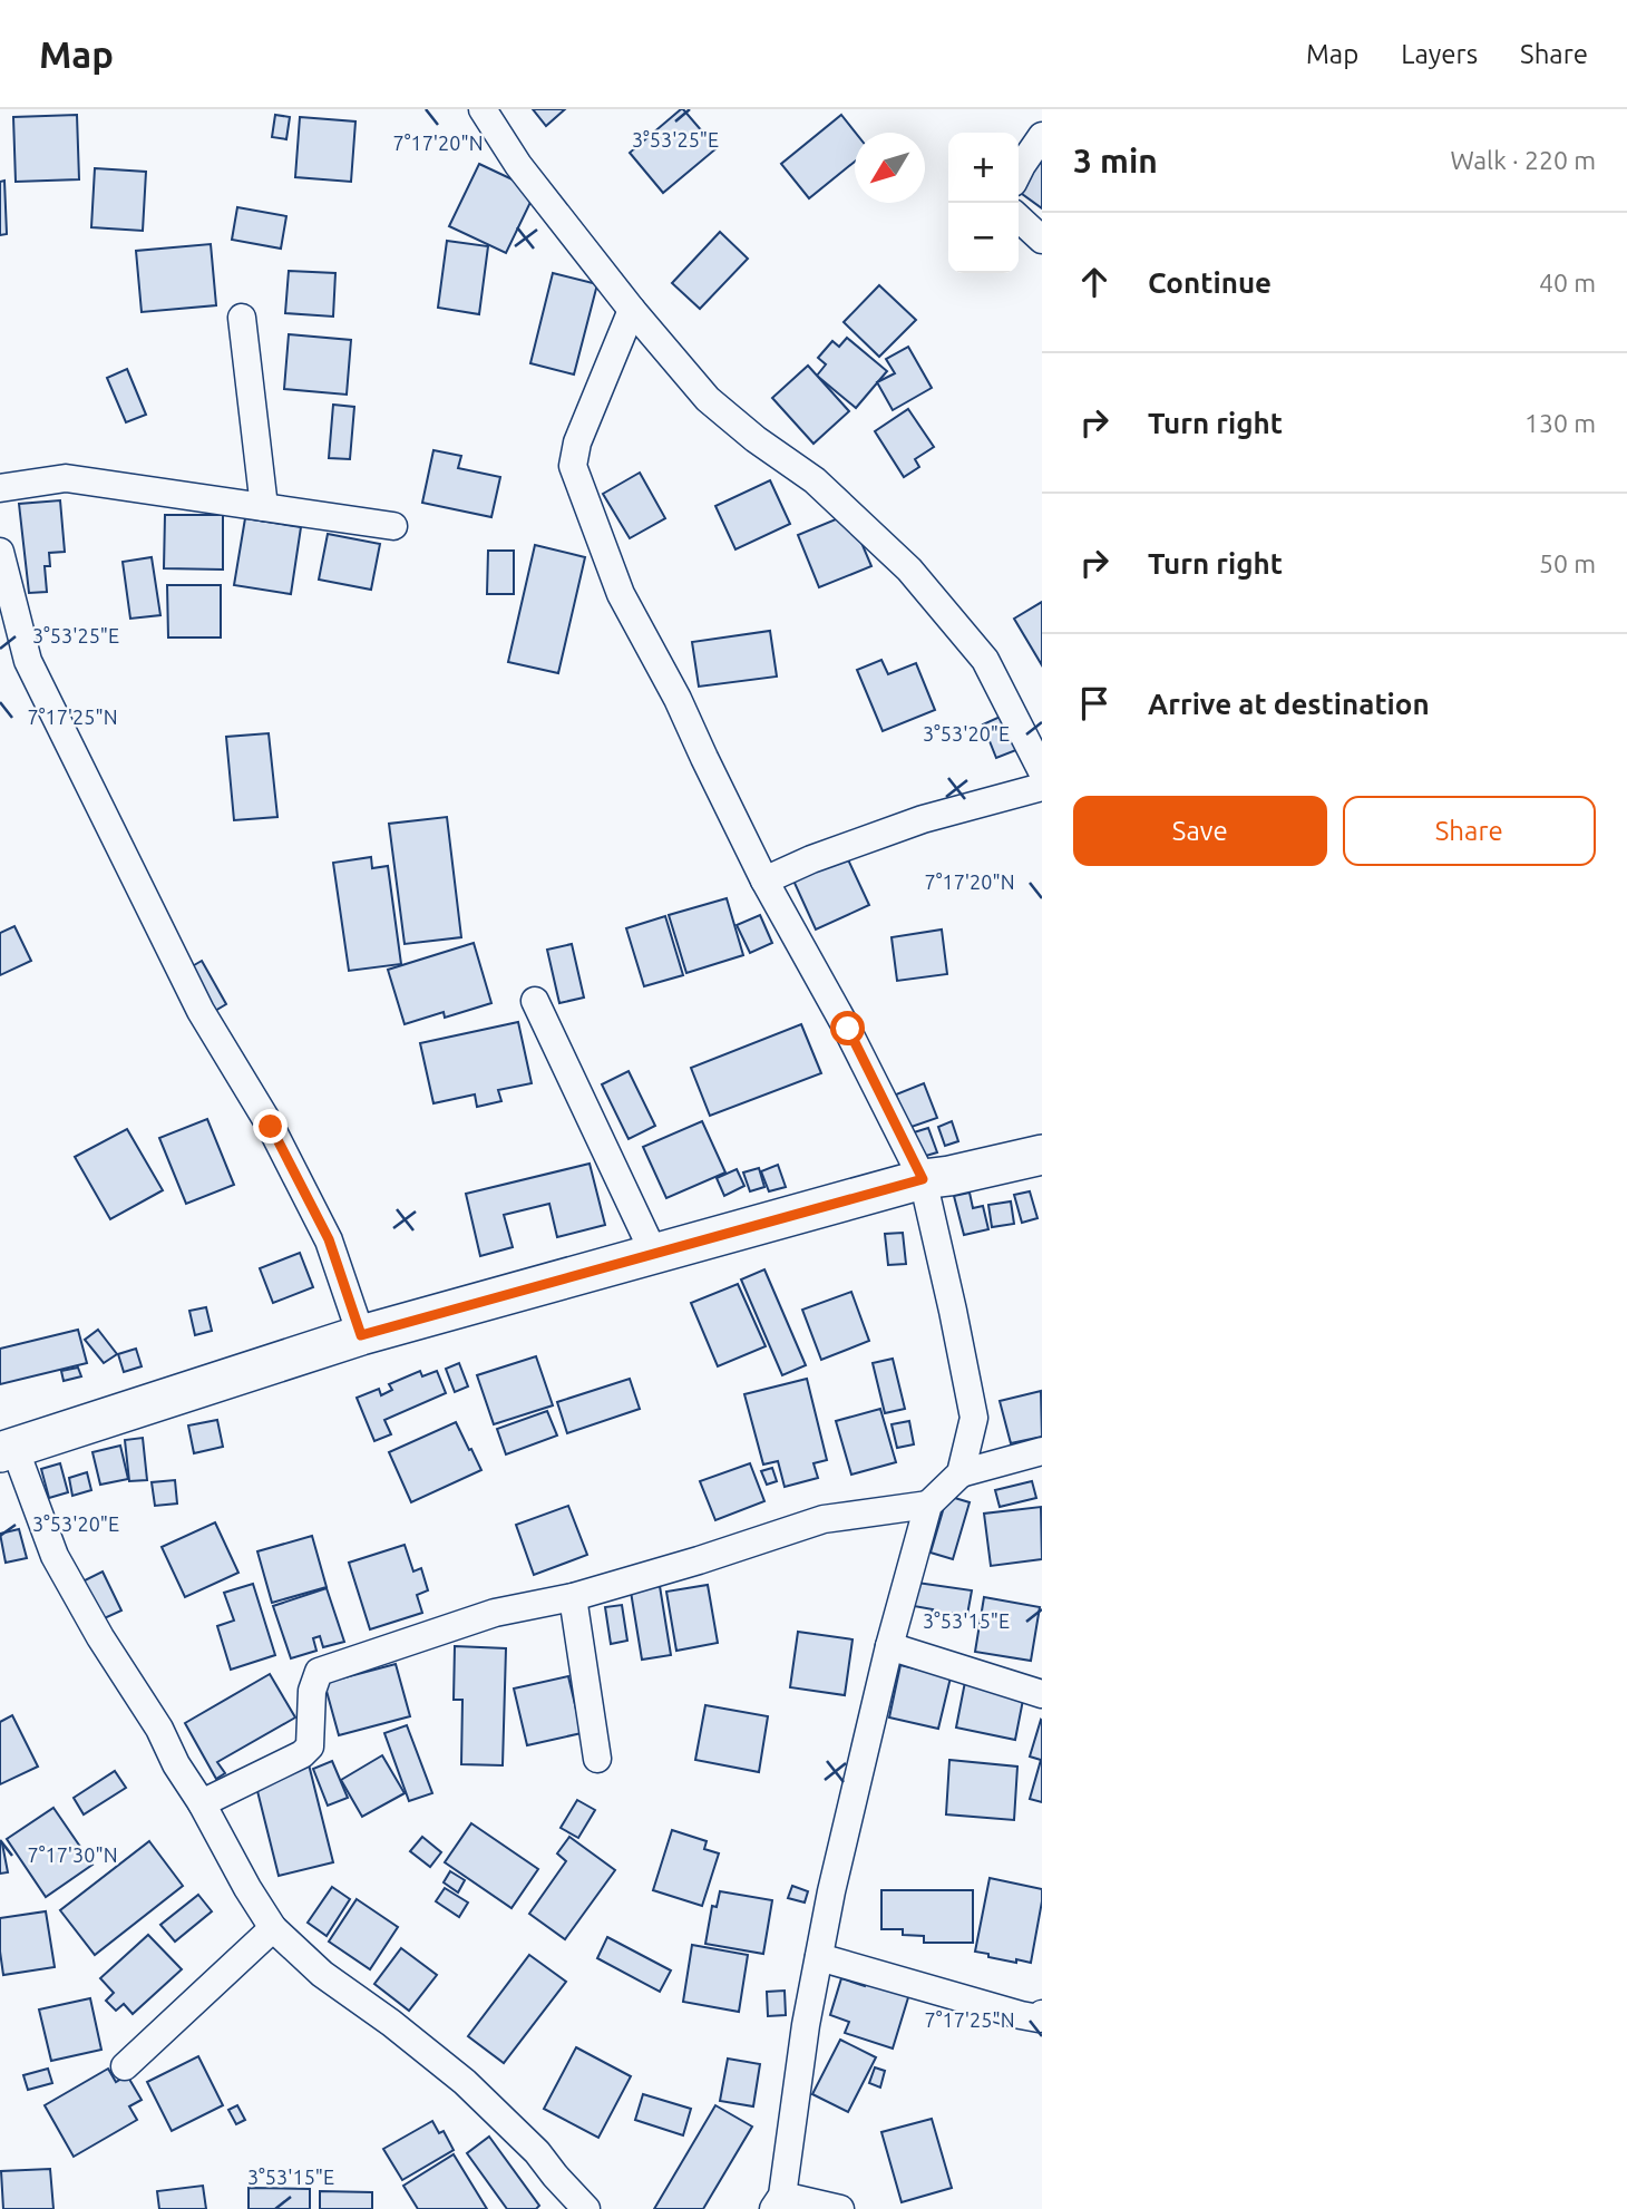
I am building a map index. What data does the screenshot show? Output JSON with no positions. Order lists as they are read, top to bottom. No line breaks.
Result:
{"north":"bottom left","page":{"header":"Map","nav":["Map","Layers","Share"],"heading":["3 min","Walk · 220 m"],"map_buttons":["+","−"],"list":[["Continue","40 m"],["Turn right","130 m"],["Turn right","50 m"],"Arrive at destination"],"buttons":["Save","Share"]},"coordinates":["3°53'25\"E","7°17'20\"N","7°17'25\"N","3°53'20\"E","3°53'15\"E","7°17'30\"N"]}
